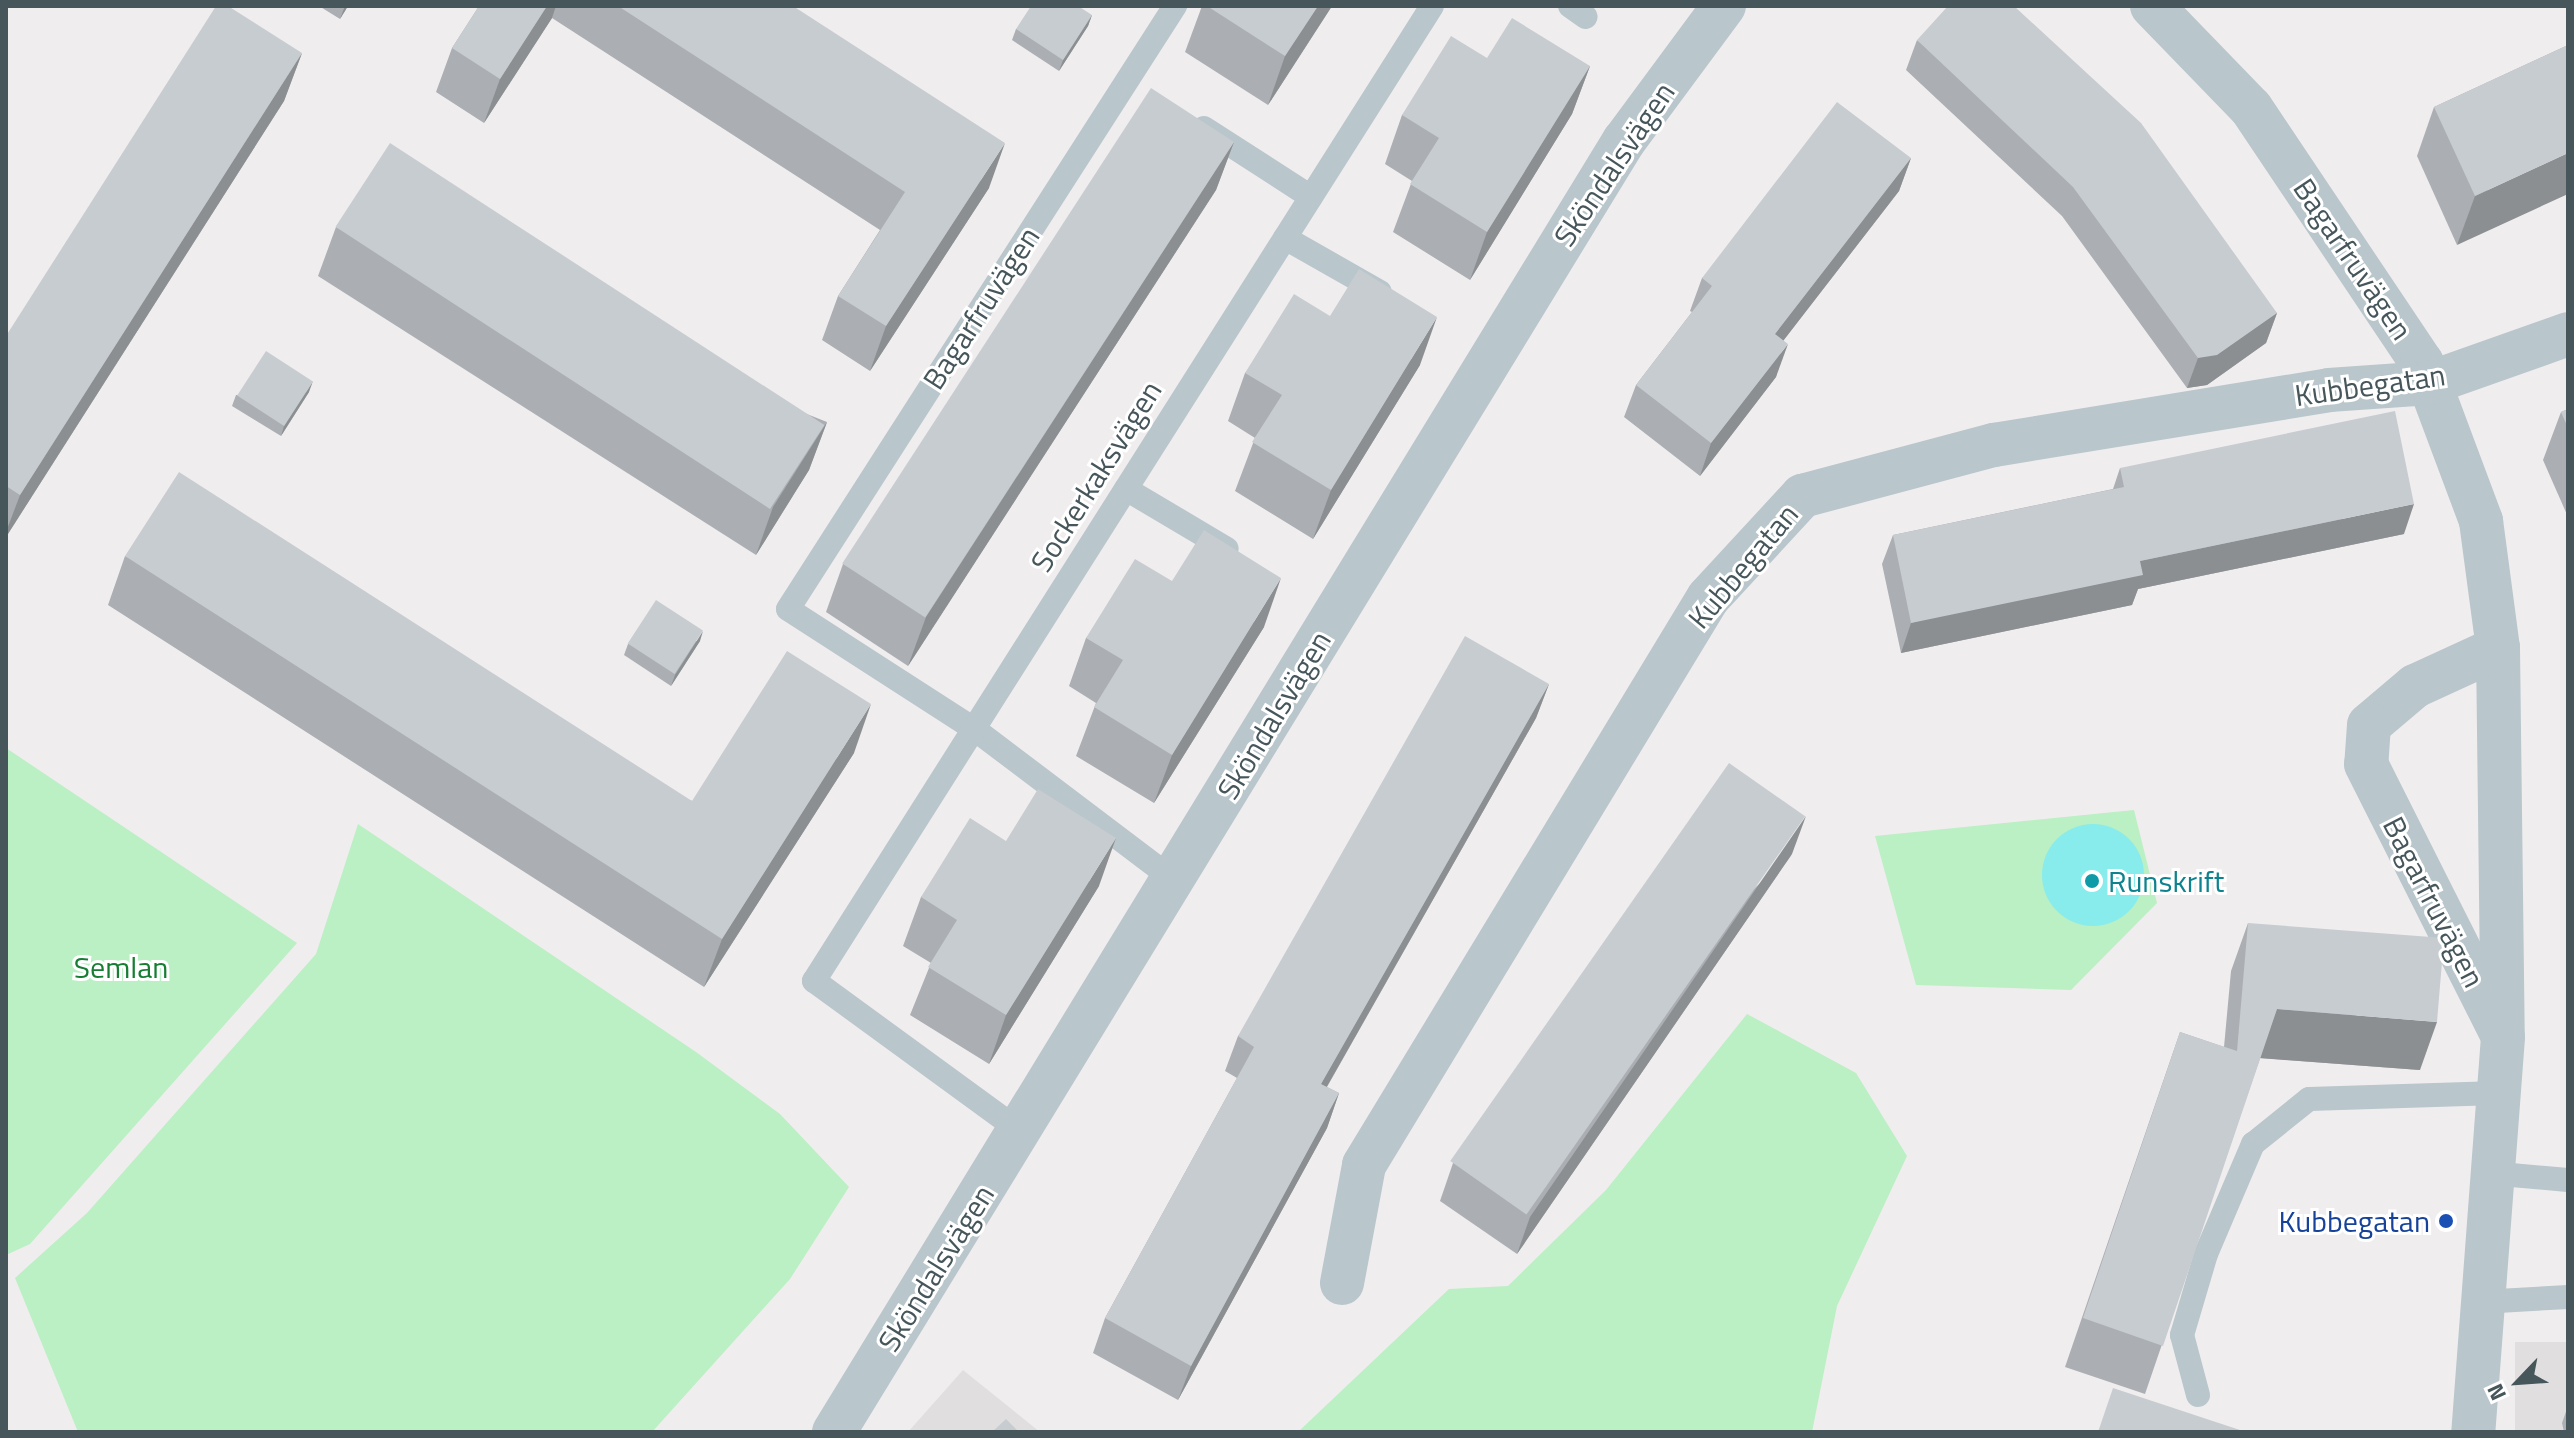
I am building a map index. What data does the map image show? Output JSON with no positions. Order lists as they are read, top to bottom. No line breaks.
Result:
{"streets":{"street":["Sköndalsvägen","Bagarfruvägen","Kubbegatan"],"lane":["Sockerkaksvägen"]},"crossings":[["Sköndalsvägen","Sockerkaksvägen"],["Bagarfruvägen","Kubbegatan"],["Bagarfruvägen","Sockerkaksvägen"]],"parks":["Semlan"],"places":["Runskrift","Kubbegatan"],"north":"bottom left"}
